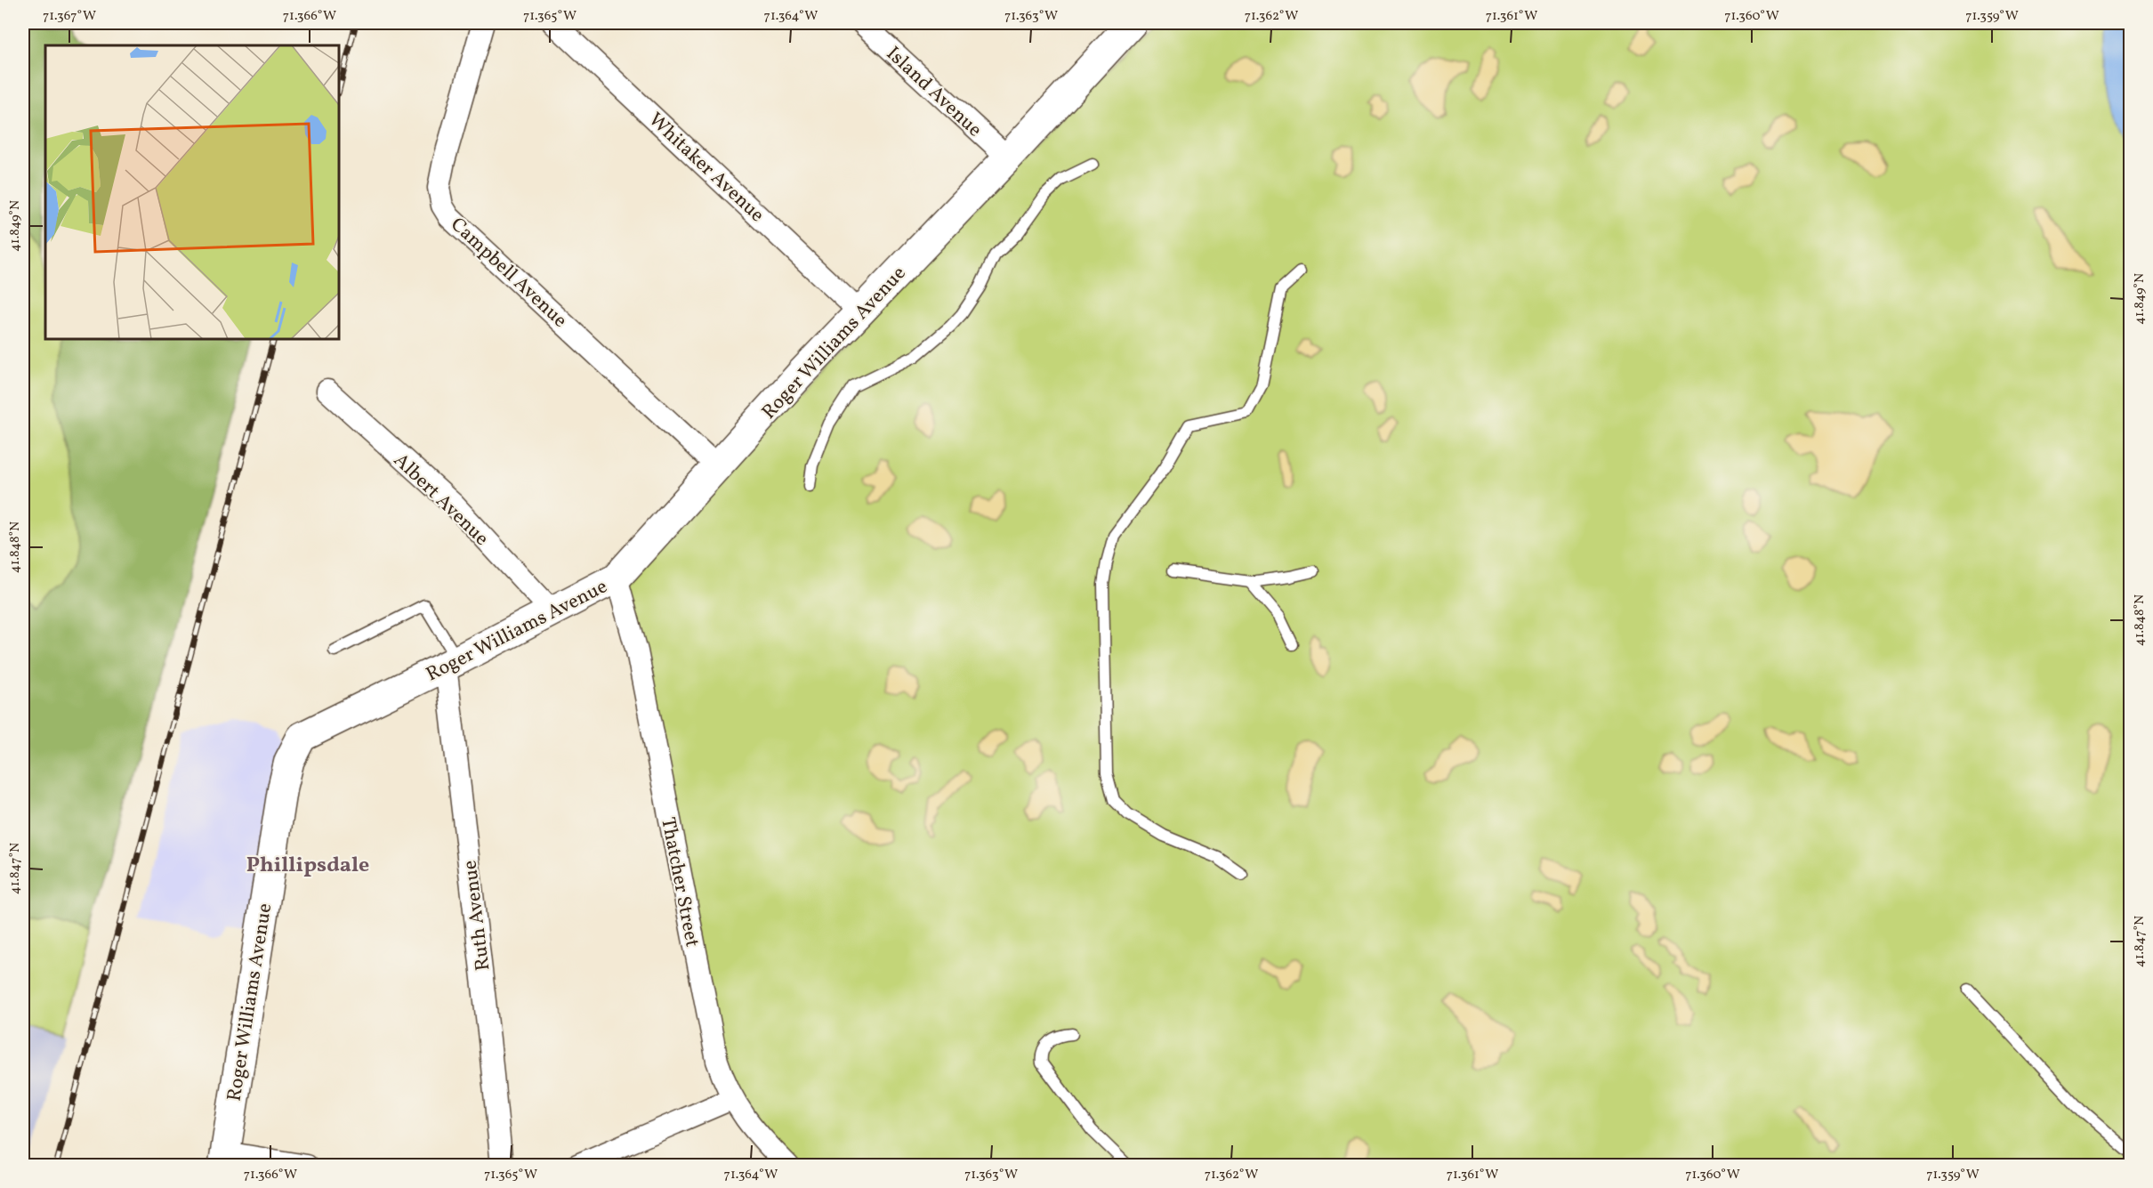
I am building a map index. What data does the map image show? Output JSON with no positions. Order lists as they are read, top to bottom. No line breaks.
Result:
{"streets":{"main road":["Roger Williams Avenue"],"street":["Island Avenue","Whitaker Avenue","Campbell Avenue","Albert Avenue","Thatcher Street","Ruth Avenue"]},"crossings":[["Island Avenue","Roger Williams Avenue"],["Whitaker Avenue","Roger Williams Avenue"],["Campbell Avenue","Roger Williams Avenue"],["Roger Williams Avenue","Albert Avenue"],["Roger Williams Avenue","Thatcher Street"],["Roger Williams Avenue","Ruth Avenue"]],"districts":["Phillipsdale"],"coordinates":["71.367°W","71.366°W","71.365°W","71.364°W","71.363°W","71.362°W","71.361°W","71.360°W","71.359°W","41.849°N","41.848°N","41.847°N"]}
